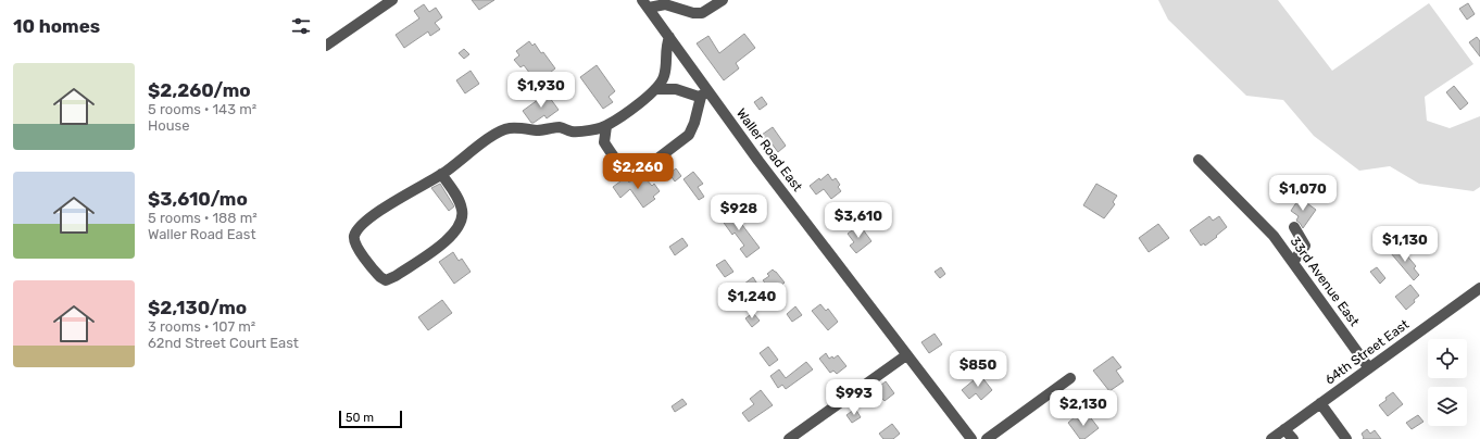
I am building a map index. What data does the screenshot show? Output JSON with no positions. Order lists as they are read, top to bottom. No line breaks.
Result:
{"streets":{"street":["Waller Road East","33rd Avenue East","64th Street East"]},"crossings":[["33rd Avenue East","64th Street East"]],"scale_bar":"50 m","page":{"heading":"10 homes","list":[{"name":"$2,260/mo","note":"5 rooms · 143 m² · House"},{"name":"$3,610/mo","note":"5 rooms · 188 m² · Waller Road East"},{"name":"$2,130/mo","note":"3 rooms · 107 m² · 62nd Street Court East"}],"price":["$1,930","$2,260","$1,070","$928","$3,610","$1,130","$1,240","$850","$993","$2,130"],"scale":"50 m"}}
